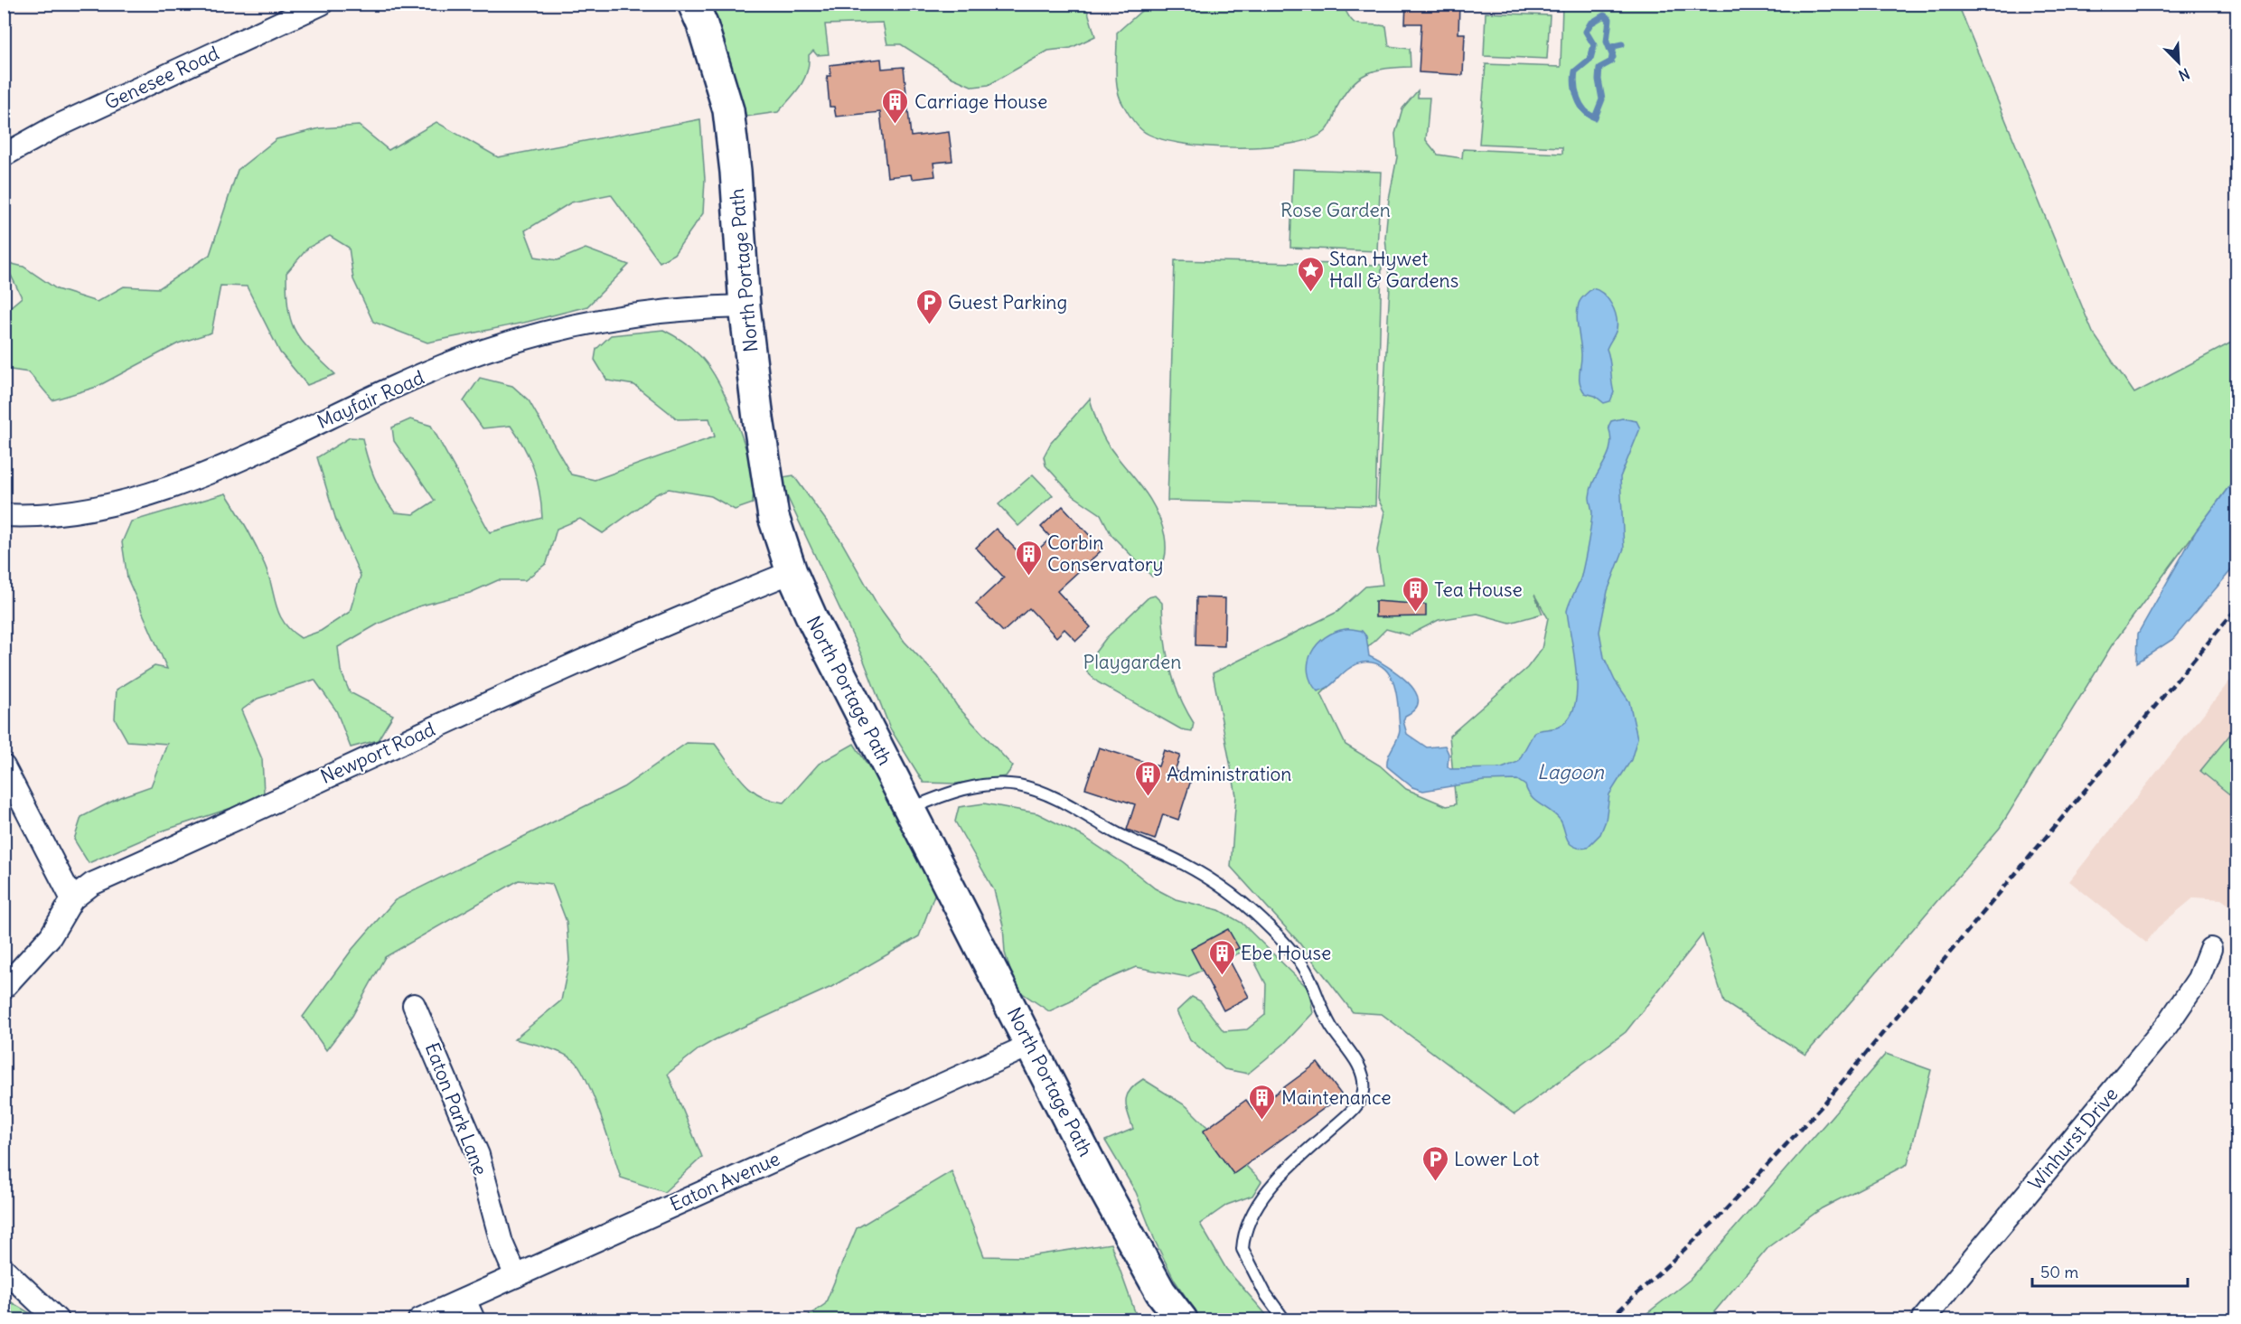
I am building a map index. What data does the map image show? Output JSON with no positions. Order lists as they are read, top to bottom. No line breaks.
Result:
{"streets":{"main road":["North Portage Path"],"street":["Genesee Road","Mayfair Road","Newport Road","Eaton Park Lane","Winhurst Drive","Eaton Avenue"]},"crossings":[["North Portage Path","Mayfair Road"],["North Portage Path","Newport Road"],["North Portage Path","Eaton Avenue"],["Eaton Park Lane","Eaton Avenue"]],"water":["Lagoon"],"parks":["Rose Garden","Playgarden"],"places":{"building":["Carriage House","Corbin Conservatory","Tea House","Administration","Ebe House","Maintenance"],"place":["Stan Hywet Hall & Gardens"],"parking":["Guest Parking","Lower Lot"]},"scale_bar":"50 m","north":"bottom right"}
